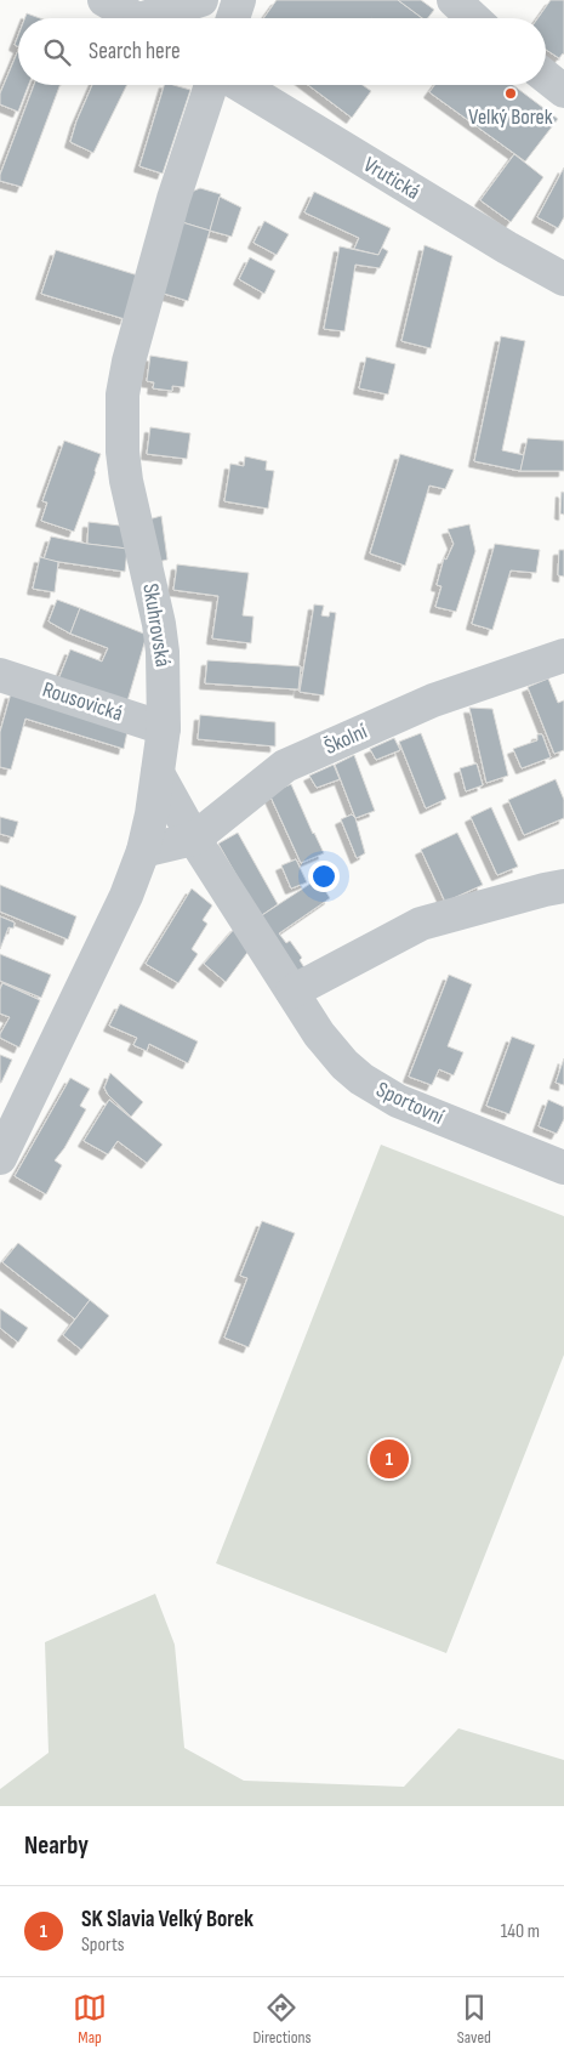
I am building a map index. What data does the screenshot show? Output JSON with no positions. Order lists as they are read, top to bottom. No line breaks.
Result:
{"streets":{"street":["Vrutická","Skuhrovská","Rousovická","Školní","Sportovní"]},"crossings":[["Skuhrovská","Rousovická"],["Skuhrovská","Školní"],["Skuhrovská","Sportovní"],["Školní","Sportovní"]],"places":["Velký Borek"],"page":{"search":"Search here","pins":"1","heading":"Nearby","list":[{"mark":"1","name":"SK Slavia Velký Borek","note":"Sports","value":"140 m"}],"nav":["Map","Directions","Saved"]}}
